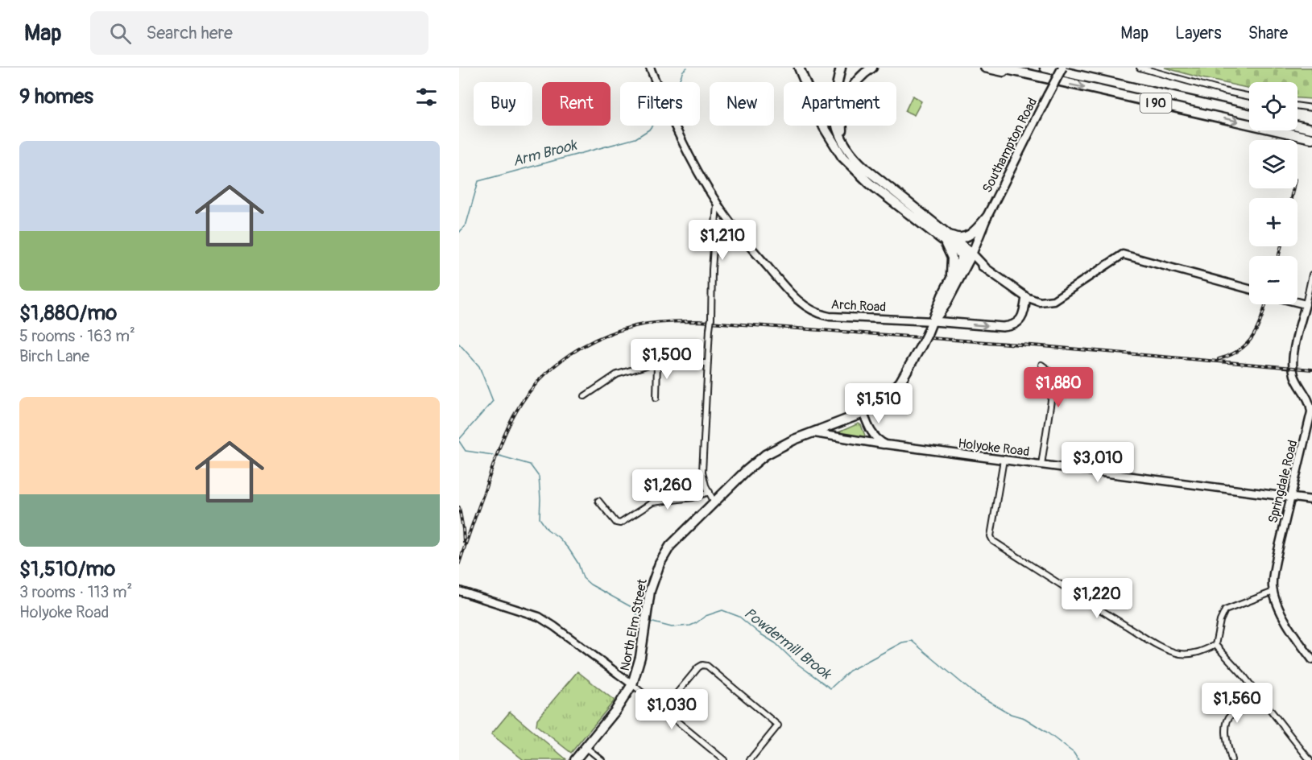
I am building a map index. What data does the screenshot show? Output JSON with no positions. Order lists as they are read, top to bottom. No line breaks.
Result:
{"streets":{"highway":["I 90","Southampton Road","North Elm Street"],"street":["Arch Road","Holyoke Road","Springdale Road"]},"crossings":[["Southampton Road","Arch Road"],["Southampton Road","North Elm Street"],["Holyoke Road","Springdale Road"],["Holyoke Road","North Elm Street"]],"water":["Arm Brook","Powdermill Brook"],"page":{"header":"Map","search":"Search here","nav":["Map","Layers","Share"],"heading":"9 homes","map_buttons":["+","−"],"chip":["Buy","Rent","Filters","New","Apartment"],"list":[{"name":"$1,880/mo","note":"5 rooms · 163 m² · Birch Lane"},{"name":"$1,510/mo","note":"3 rooms · 113 m² · Holyoke Road"}],"price":["$1,210","$1,500","$1,880","$1,510","$3,010","$1,260","$1,220","$1,560","$1,030"]}}
